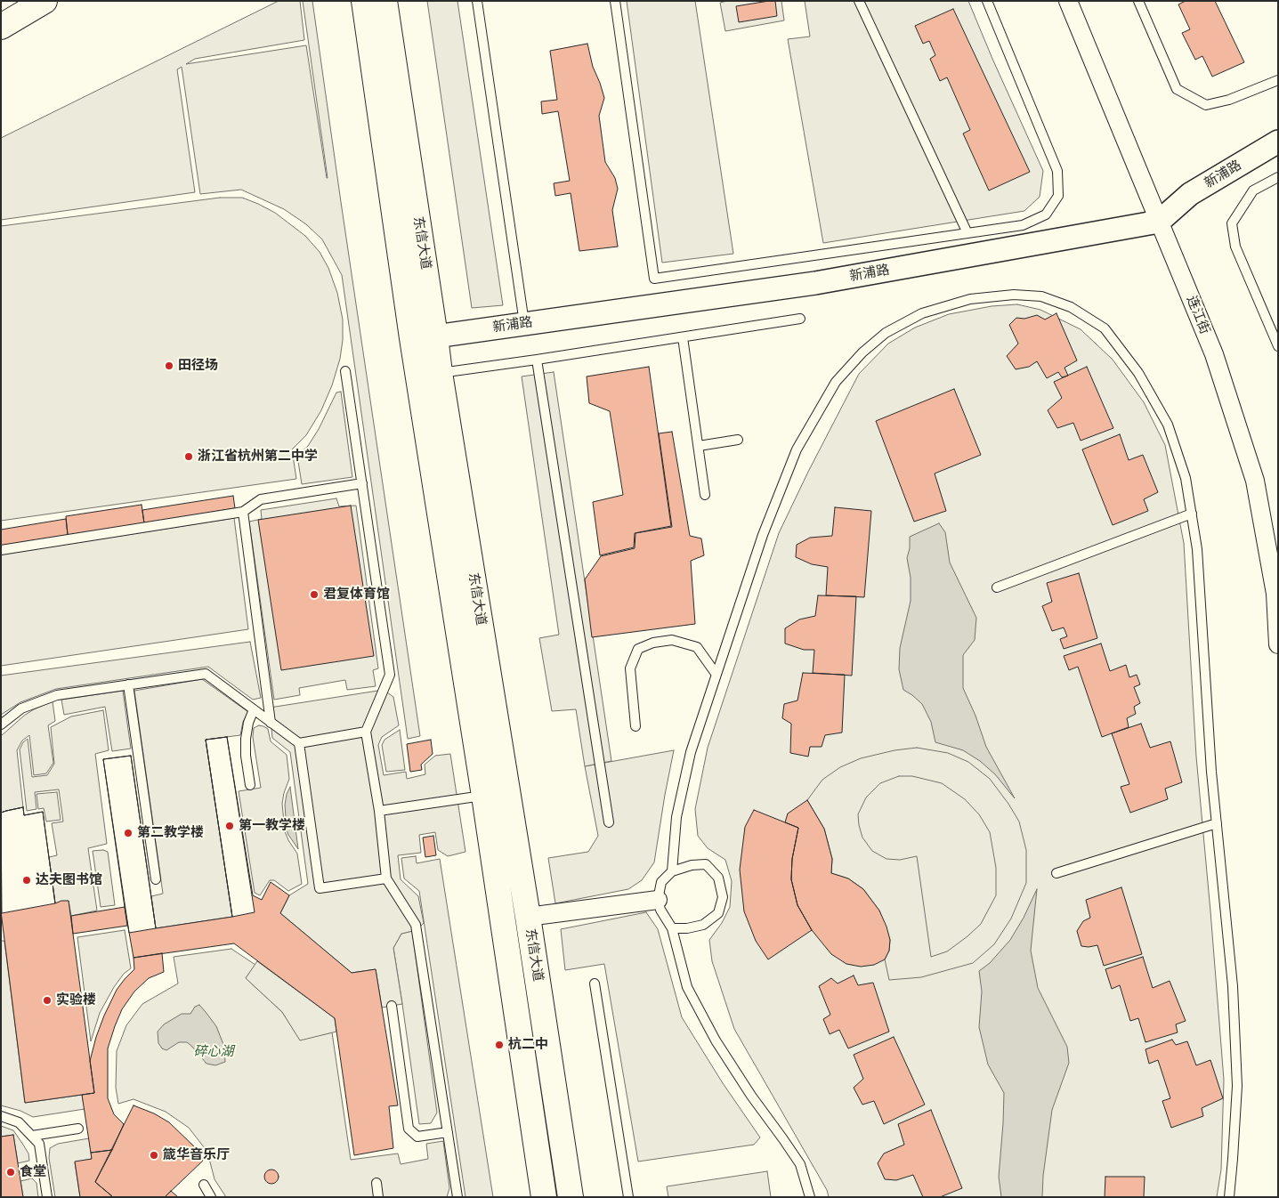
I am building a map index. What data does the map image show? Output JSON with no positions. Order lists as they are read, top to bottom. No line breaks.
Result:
{"streets":{"main road":["东信大道"],"street":["新浦路","连江街"]},"crossings":[["新浦路","东信大道"],["新浦路","连江街"]],"parks":["碎心湖"],"places":["田径场","浙江省杭州第二中学","君复体育馆","第一教学楼","第二教学楼","达夫图书馆","实验楼","杭二中","箴华音乐厅","食堂"]}
